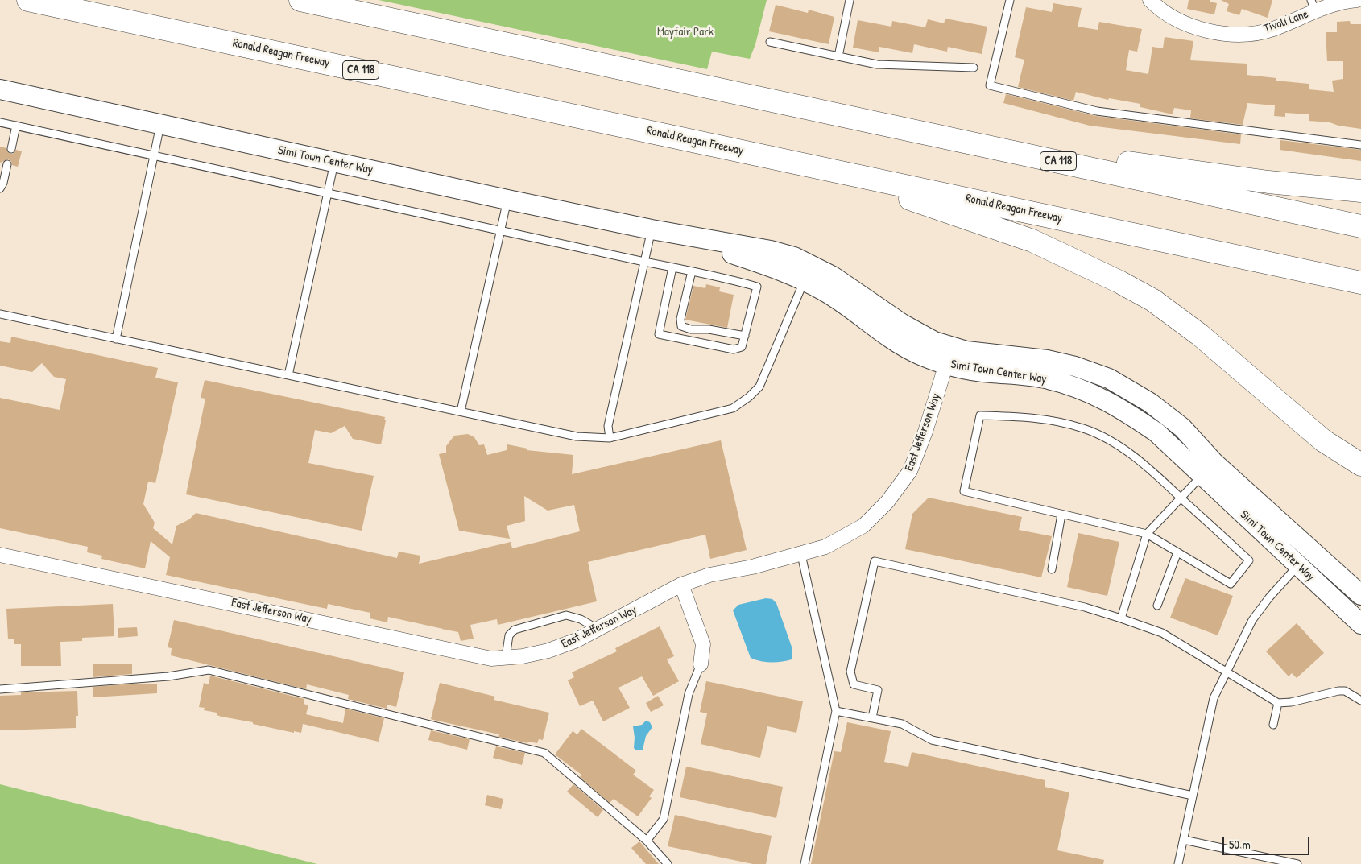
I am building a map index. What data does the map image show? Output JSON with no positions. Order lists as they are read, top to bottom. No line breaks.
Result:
{"streets":{"highway":["Ronald Reagan Freeway","CA 118"],"street":["Tivoli Lane","Simi Town Center Way","East Jefferson Way"]},"crossings":[["Simi Town Center Way","East Jefferson Way"]],"parks":["Mayfair Park"],"scale_bar":"50 m"}
